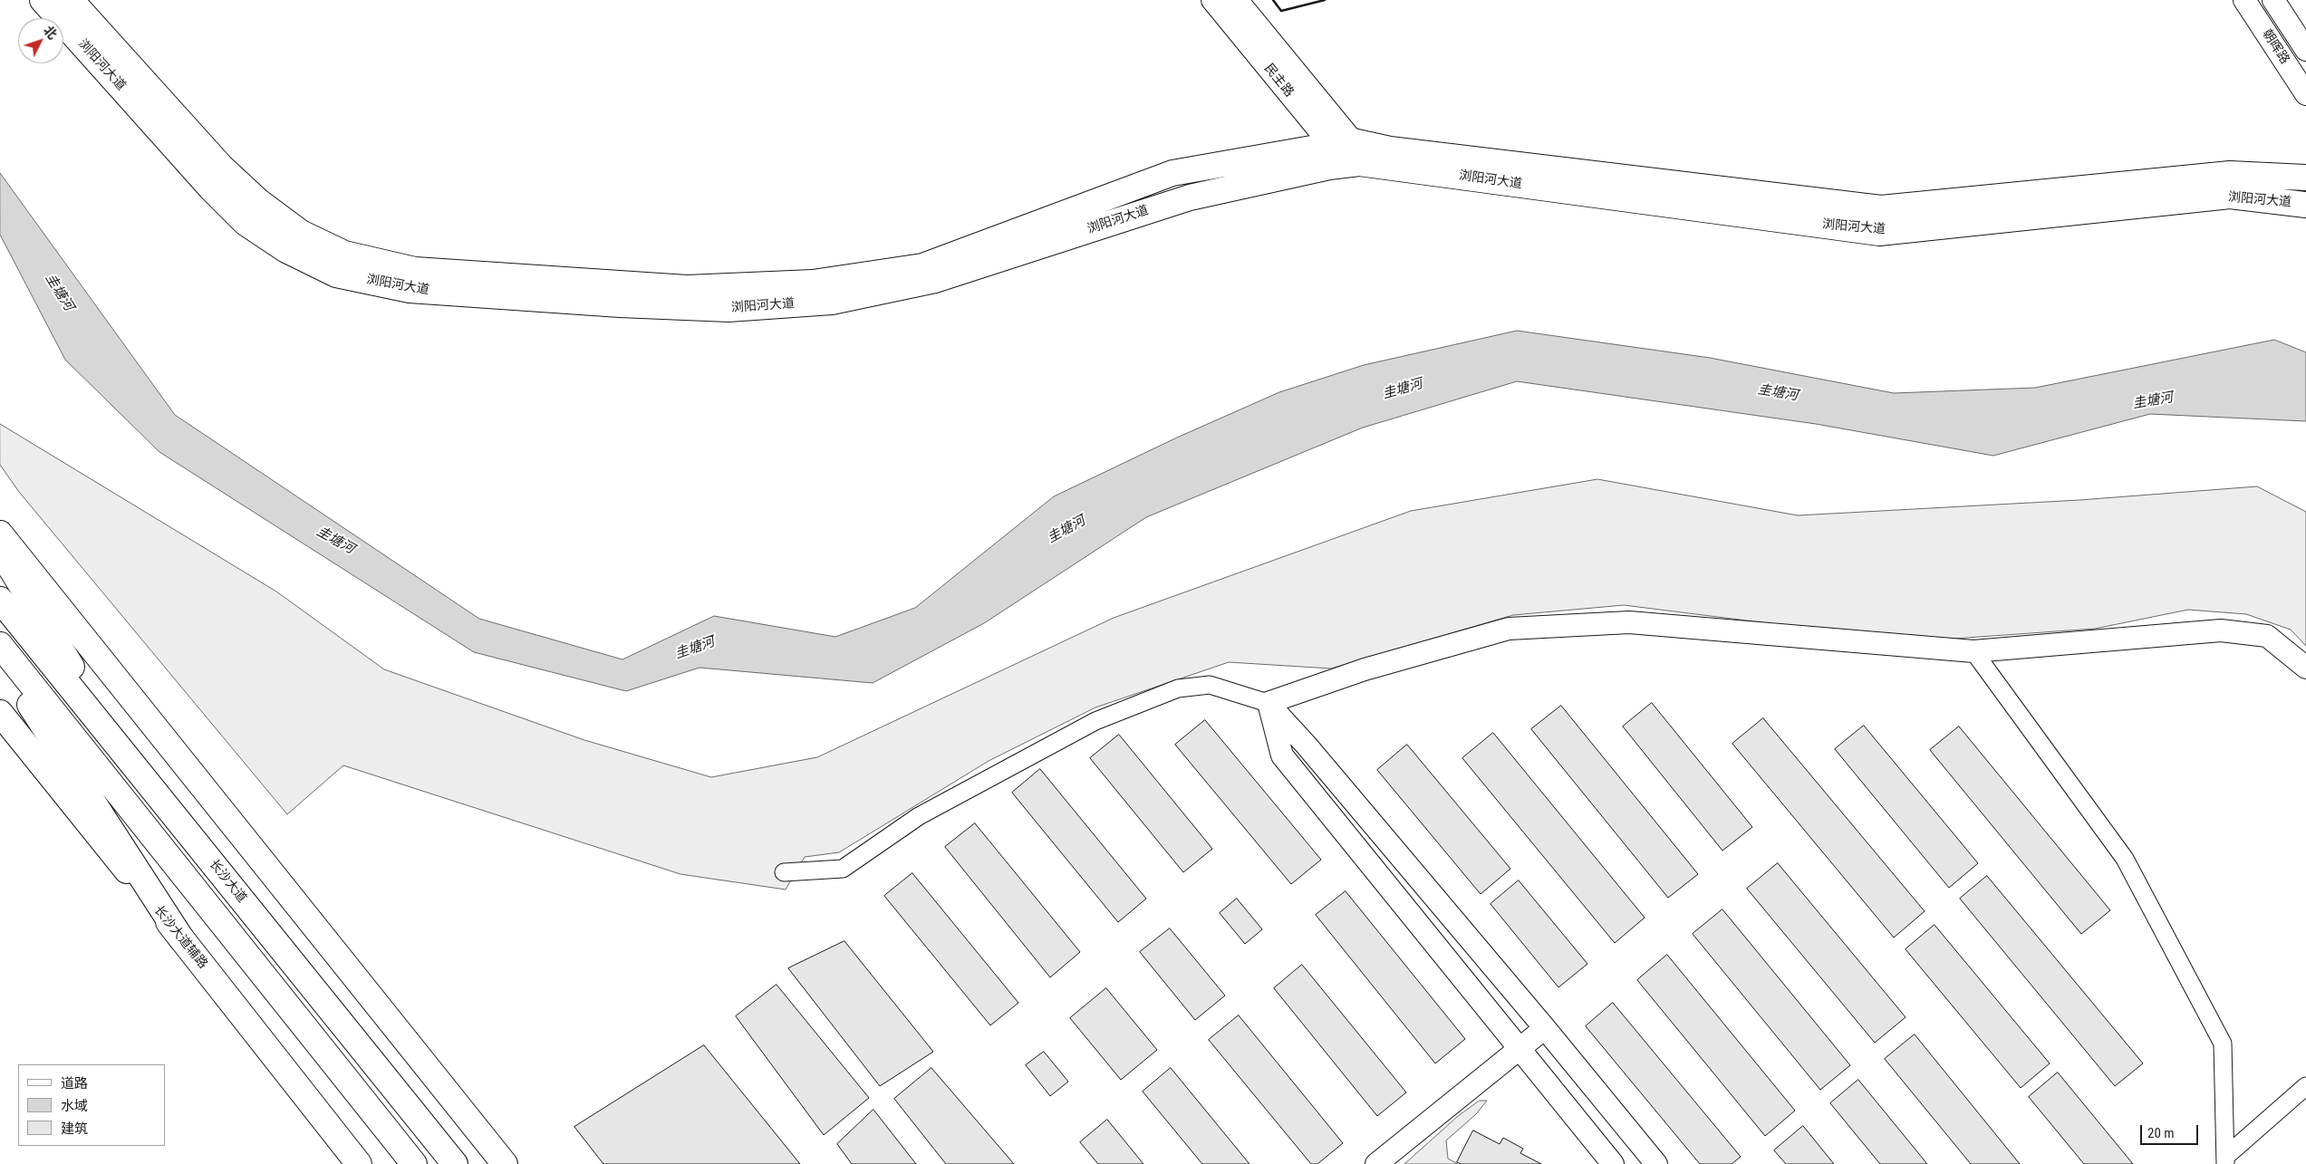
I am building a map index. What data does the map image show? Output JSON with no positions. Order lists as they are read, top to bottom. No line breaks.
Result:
{"streets":{"main road":["浏阳河大道","长沙大道","长沙大道辅路"],"street":["朝晖路","民主路"]},"crossings":[["浏阳河大道","民主路"]],"water":["圭塘河"],"legend":["道路","水域","建筑"],"scale_bar":"20 m","north":"top right"}
